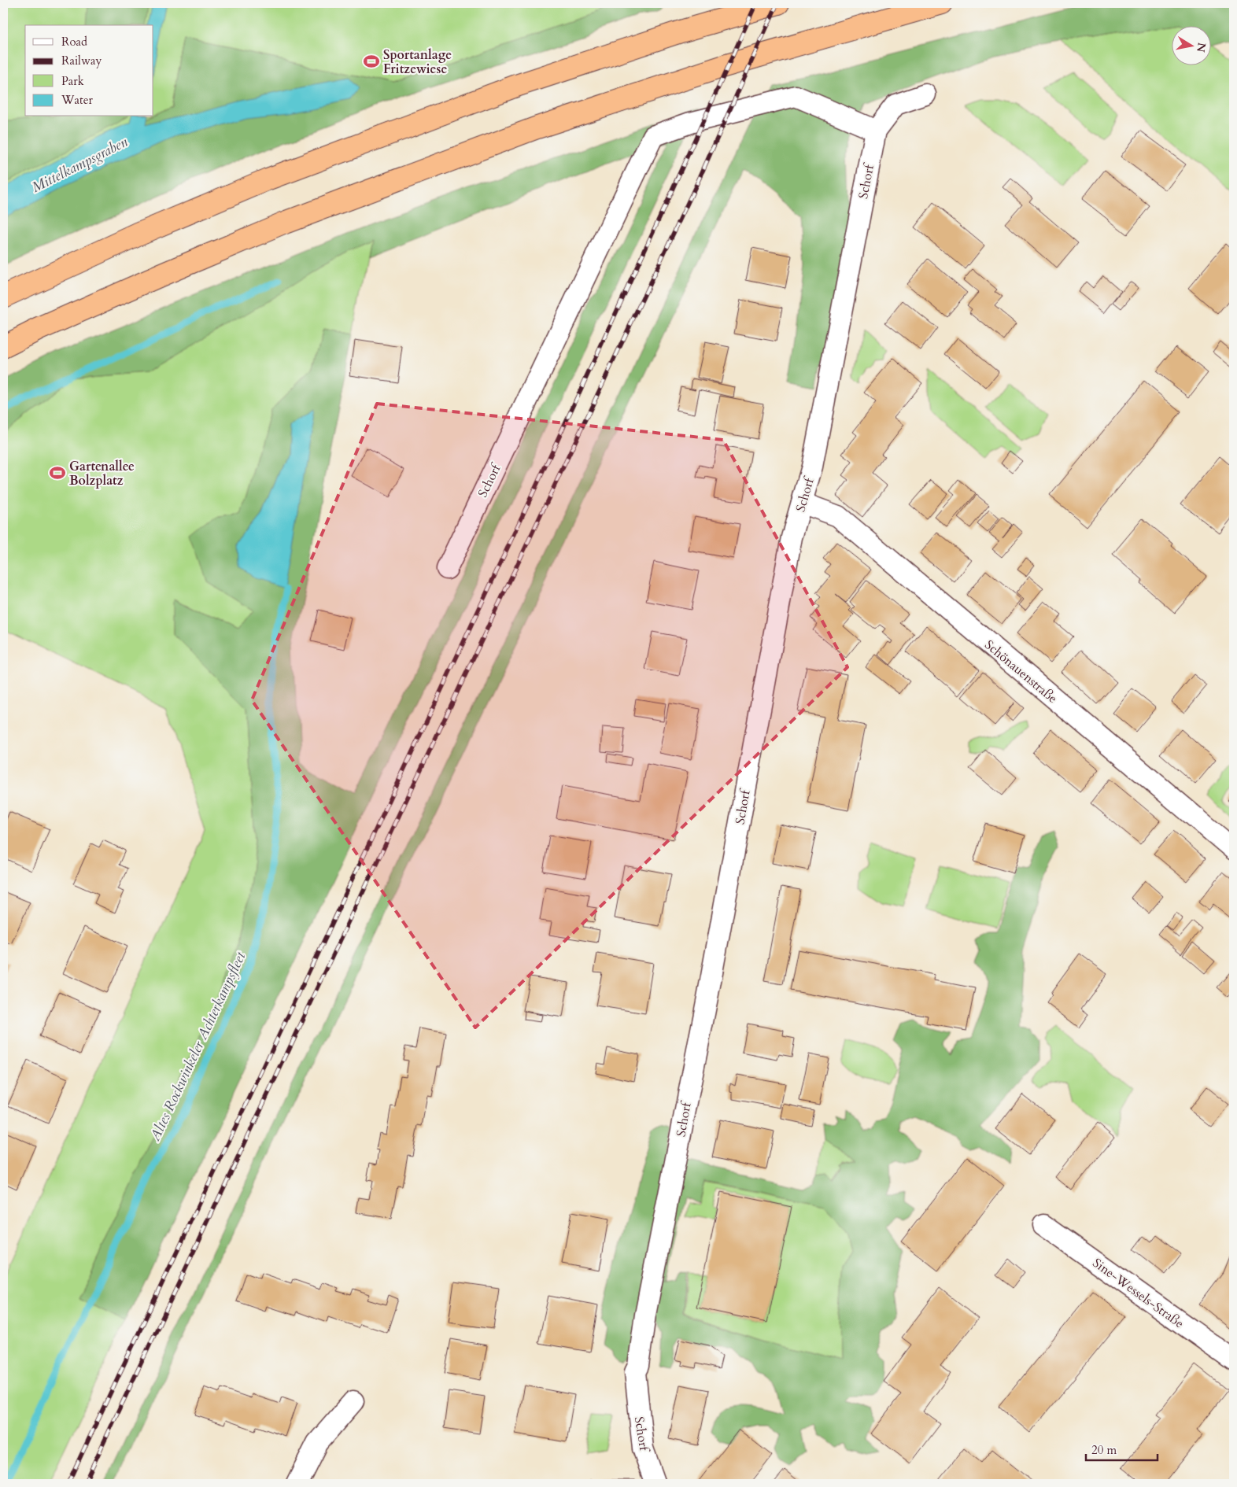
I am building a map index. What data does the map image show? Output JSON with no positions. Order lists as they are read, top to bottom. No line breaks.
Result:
{"streets":{"street":["Schorf","Schönauenstraße","Sine-Wessels-Straße"]},"crossings":[["Schorf","Schönauenstraße"]],"water":["Mittelkampsgraben","Altes Rockwinkeler Achterkampsfleet"],"places":{"sports":["Sportanlage Fritzewiese","Gartenallee Bolzplatz"]},"legend":["Road","Railway","Park","Water"],"scale_bar":"20 m","north":"right"}
